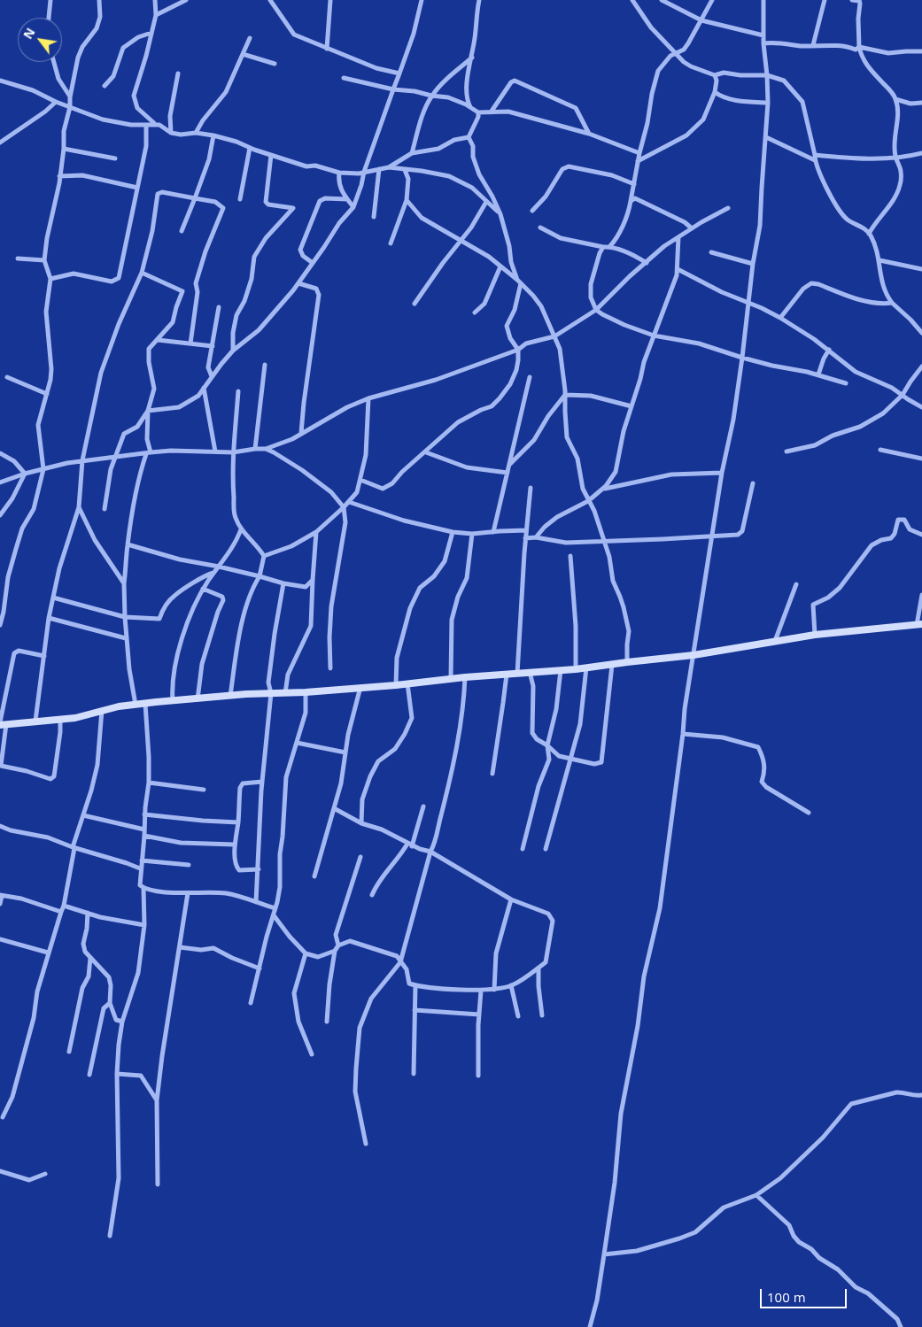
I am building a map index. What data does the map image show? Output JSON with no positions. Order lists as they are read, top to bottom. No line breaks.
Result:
{"scale_bar":"100 m","north":"top left"}
